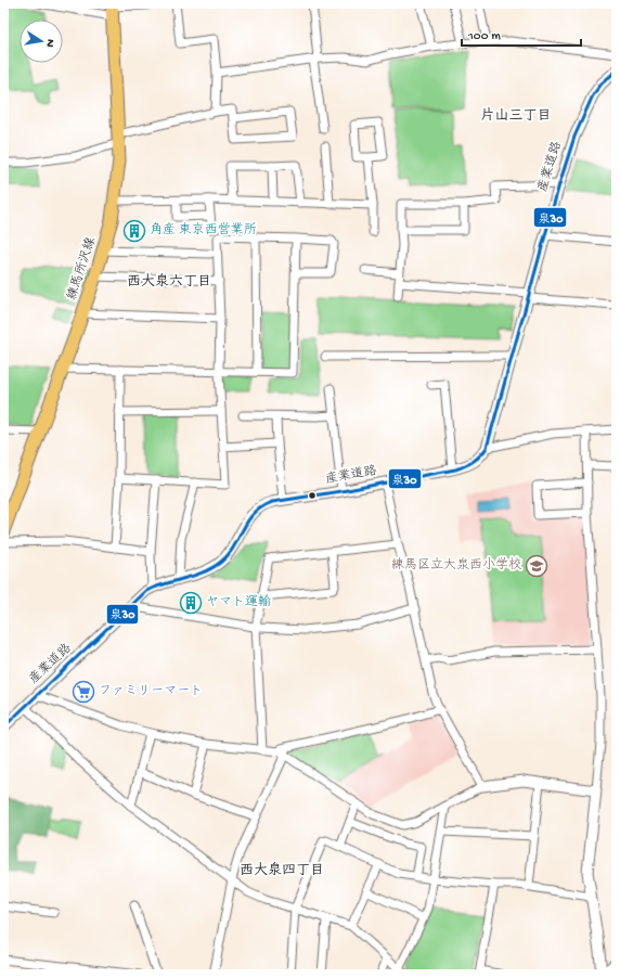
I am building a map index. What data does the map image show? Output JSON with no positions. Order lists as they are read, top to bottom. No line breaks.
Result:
{"streets":{"main road":["練馬所沢線"],"street":["産業道路"]},"districts":["片山三丁目","西大泉六丁目","西大泉四丁目"],"places":{"building":["角産 東京西営業所","ヤマト運輸"],"school or university":["練馬区立大泉西小学校"],"supermarket":["ファミリーマート"]},"lines":["transit line 泉30"],"scale_bar":"100 m","north":"right"}
